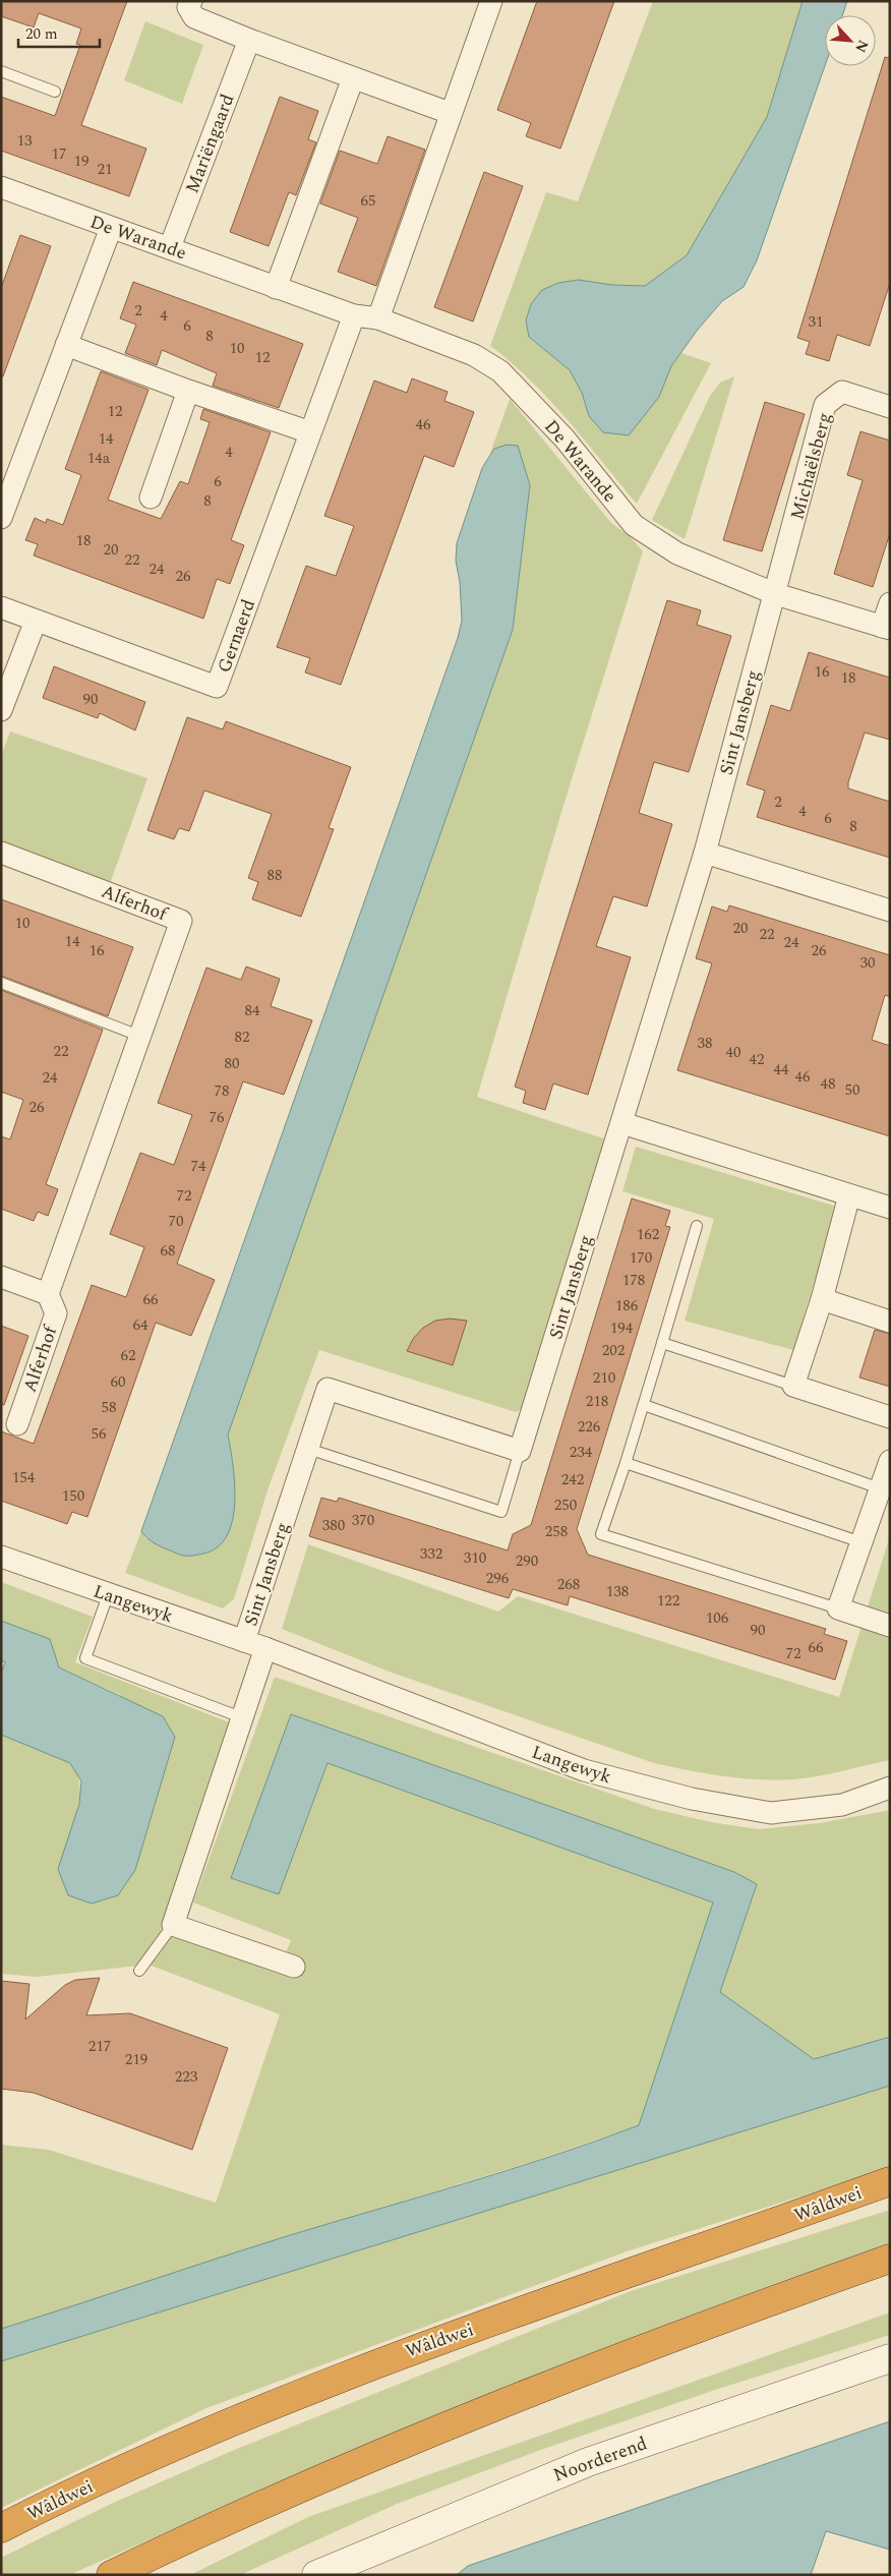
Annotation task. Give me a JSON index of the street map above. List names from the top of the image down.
{
  "streets": {
    "highway": ["Wâldwei"],
    "street": [
      "Mariëngaard",
      "De Warande",
      "Michaëlsberg",
      "Gernaerd",
      "Sint Jansberg",
      "Alferhof",
      "Langewyk",
      "Noorderend"
    ]
  },
  "crossings": [
    ["Mariëngaard", "De Warande"],
    ["De Warande", "Michaëlsberg"],
    ["De Warande", "Gernaerd"],
    ["De Warande", "Sint Jansberg"],
    ["Michaëlsberg", "Sint Jansberg"],
    ["Sint Jansberg", "Langewyk"]
  ],
  "house_numbers": [
    "13",
    "17",
    "19",
    "21",
    "65",
    "2",
    "4",
    "31",
    "6",
    "8",
    "10",
    "12",
    "12",
    "46",
    "14",
    "4",
    "14a",
    "6",
    "8",
    "18",
    "20",
    "22",
    "24",
    "26",
    "16",
    "18",
    "90",
    "2",
    "4",
    "6",
    "8",
    "88",
    "10",
    "20",
    "22",
    "14",
    "24",
    "16",
    "26",
    "30",
    "84",
    "82",
    "38",
    "22",
    "40",
    "42",
    "80",
    "44",
    "46",
    "24",
    "48",
    "50",
    "78",
    "26",
    "76",
    "74",
    "72",
    "70",
    "162",
    "68",
    "170",
    "178",
    "66",
    "186",
    "64",
    "194",
    "202",
    "62",
    "210",
    "60",
    "218",
    "58",
    "226",
    "56",
    "234",
    "154",
    "242",
    "150",
    "250",
    "370",
    "380",
    "258",
    "332",
    "310",
    "290",
    "296",
    "268",
    "138",
    "122",
    "106",
    "90",
    "66",
    "72",
    "217",
    "219",
    "223"
  ],
  "scale_bar": "20 m",
  "north": "bottom right"
}
